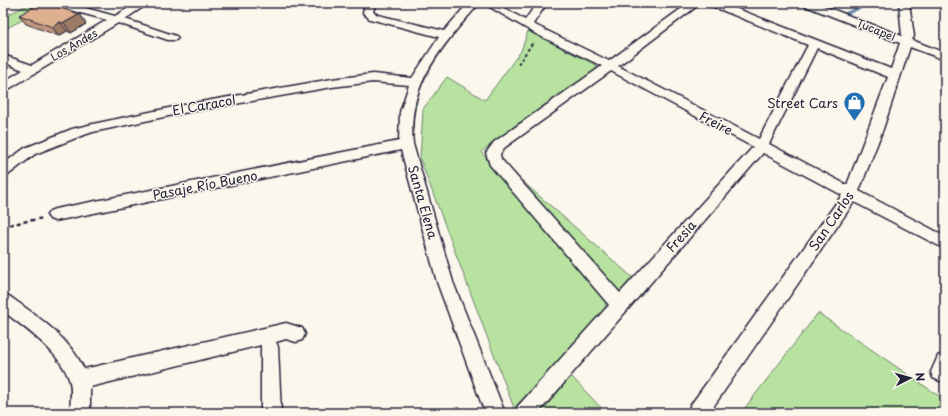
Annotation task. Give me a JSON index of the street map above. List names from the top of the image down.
{
  "streets": {
    "street": [
      "Tucapel",
      "Los Andes",
      "El Caracol",
      "Freire",
      "Pasaje Río Bueno",
      "Santa Elena",
      "San Carlos",
      "Fresia"
    ]
  },
  "crossings": [
    ["Tucapel", "San Carlos"],
    ["El Caracol", "Santa Elena"],
    ["Freire", "San Carlos"],
    ["Freire", "Fresia"],
    ["Pasaje Río Bueno", "Santa Elena"]
  ],
  "places": {
    "shop": ["Street Cars"]
  },
  "north": "right"
}
